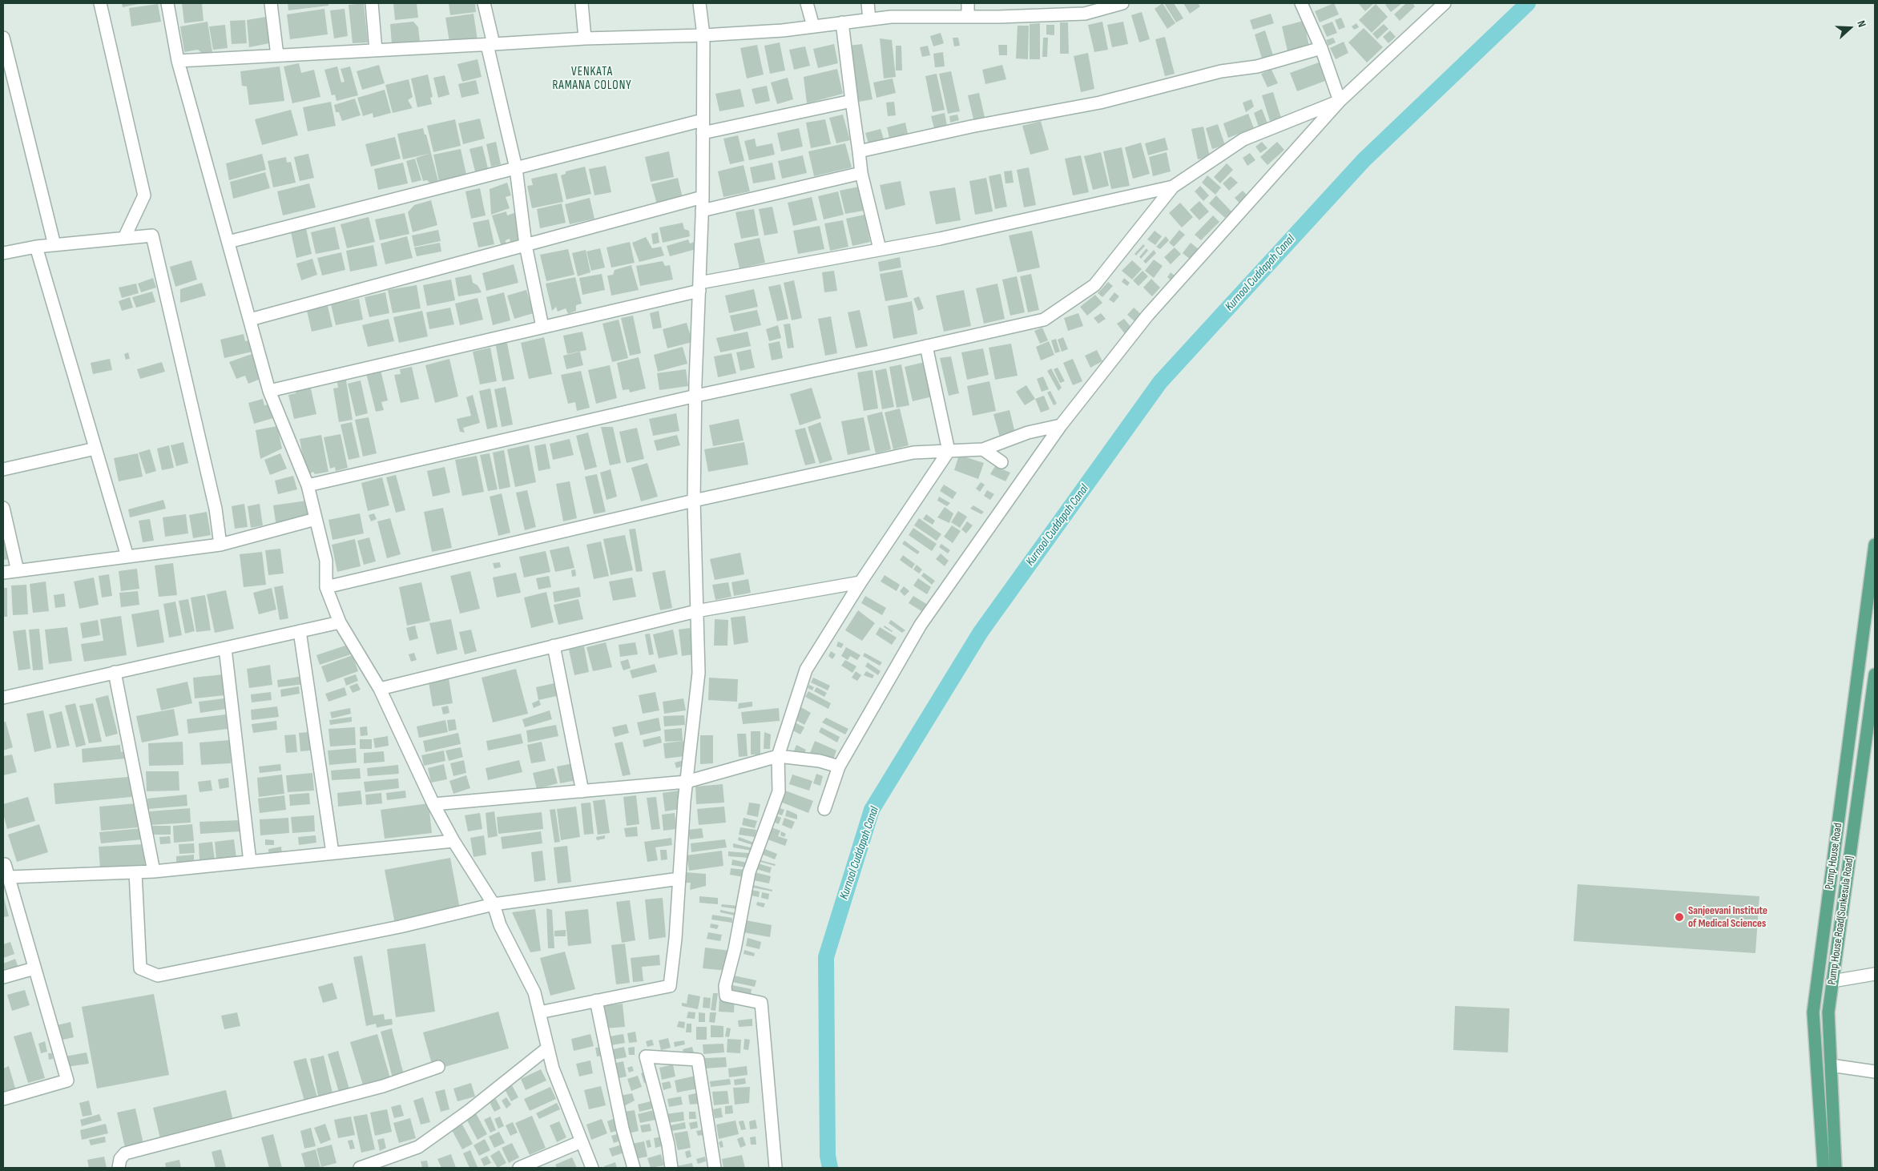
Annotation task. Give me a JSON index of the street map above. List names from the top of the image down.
{
  "streets": {
    "main road": ["Pump House Road", "Pump House Road(Sunkesula Road)"]
  },
  "districts": ["VENKATA RAMANA COLONY"],
  "water": ["Kurnool Cuddapah Canal"],
  "places": ["Sanjeevani Institute of Medical Sciences"],
  "north": "right"
}
